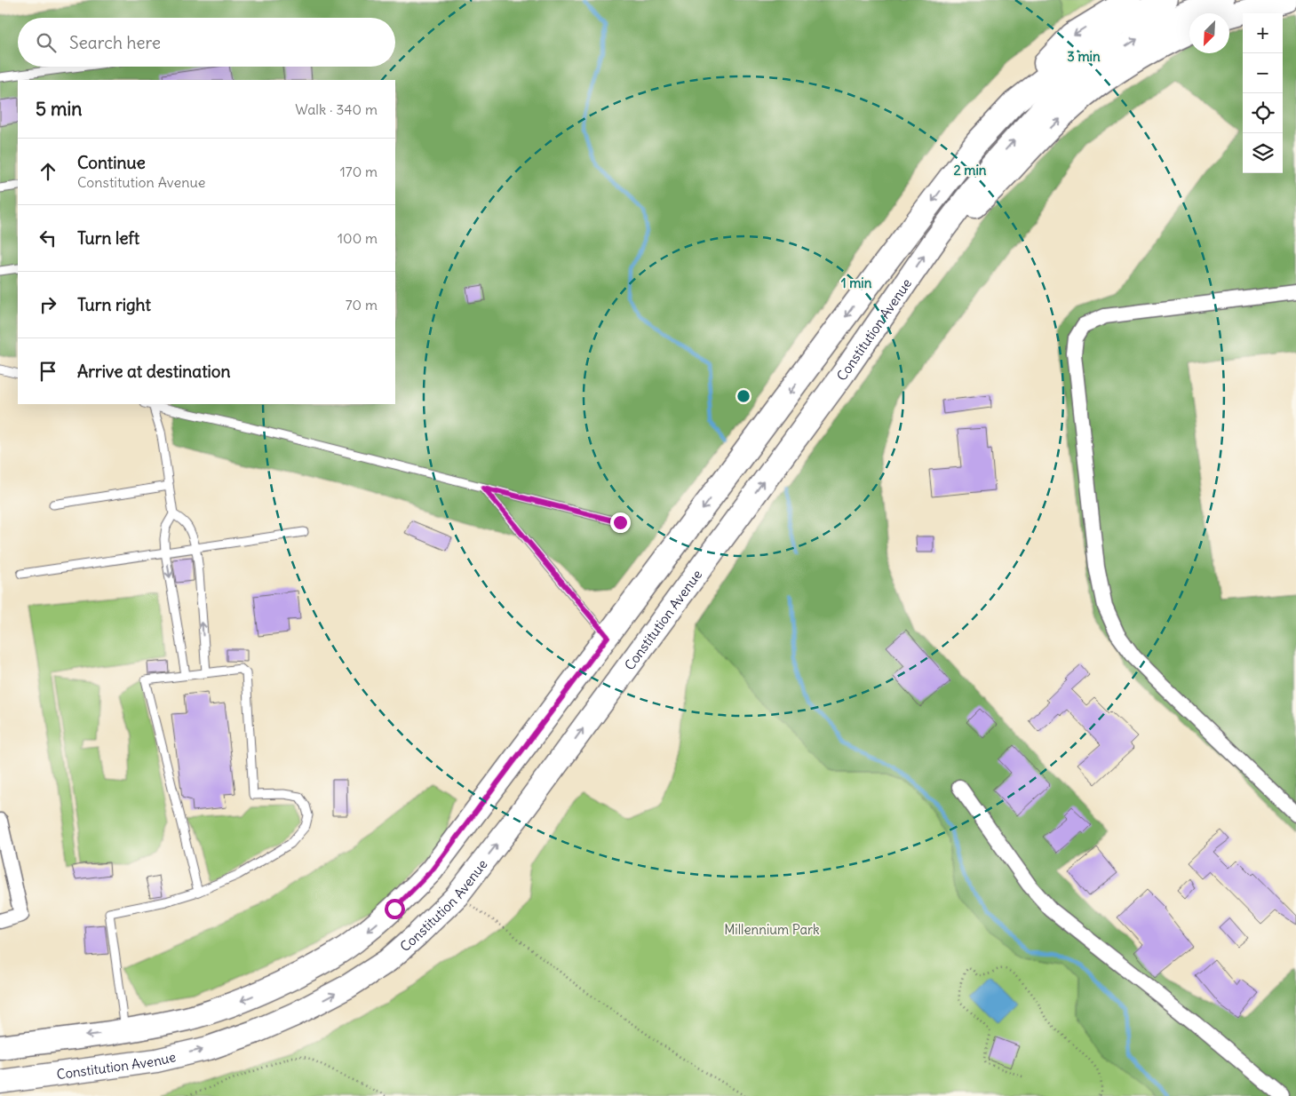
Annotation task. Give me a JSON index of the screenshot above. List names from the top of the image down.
{
  "streets": {
    "main road": ["Constitution Avenue"]
  },
  "parks": ["Millennium Park"],
  "north": "bottom left",
  "page": {
    "map_buttons": ["+", "−"],
    "search": "Search here",
    "heading": ["5 min", "Walk · 340 m"],
    "list": [
      ["Continue", "Constitution Avenue", "170 m"],
      ["Turn left", "100 m"],
      ["Turn right", "70 m"],
      "Arrive at destination"
    ]
  },
  "rings": ["3 min", "2 min", "1 min"]
}
